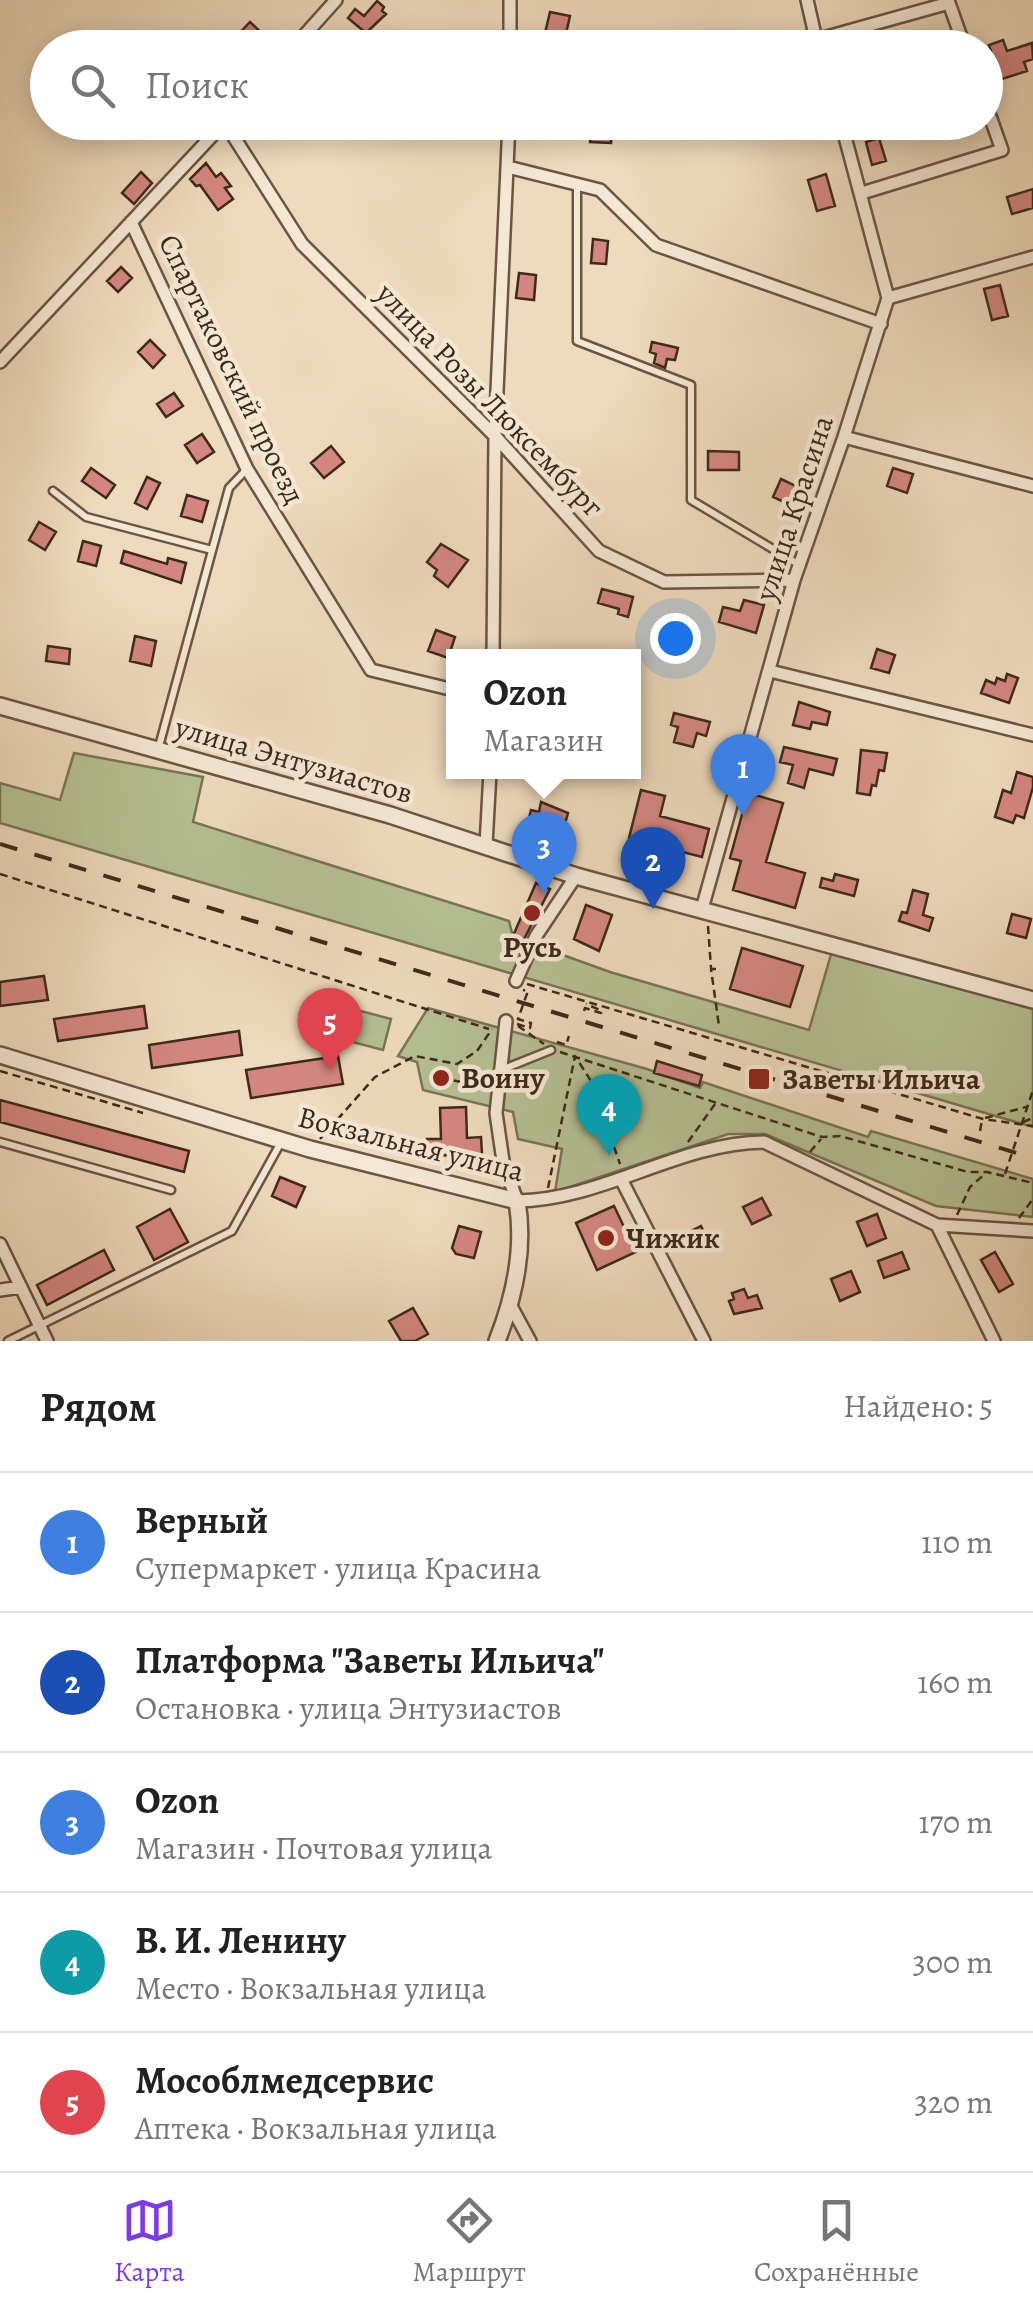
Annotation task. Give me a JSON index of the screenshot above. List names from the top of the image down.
{
  "streets": {
    "street": [
      "Спартаковский проезд",
      "улица Розы Люксембург",
      "улица Красина",
      "улица Энтузиастов",
      "Вокзальная улица"
    ]
  },
  "crossings": [
    ["улица Розы Люксембург", "улица Красина"],
    ["улица Красина", "улица Энтузиастов"]
  ],
  "places": {
    "other": ["Русь", "Воину", "Чижик"],
    "transit": ["Заветы Ильича"]
  },
  "page": {
    "search": "Поиск",
    "popup": ["Ozon", "Магазин"],
    "pins": [
      "1",
      "3",
      "2",
      "5",
      "4"
    ],
    "heading": ["Рядом", "Найдено: 5"],
    "list": [
      {
        "mark": "1",
        "name": "Верный",
        "note": "Супермаркет · улица Красина",
        "value": "110 m"
      },
      {
        "mark": "2",
        "name": "Платформа \"Заветы Ильича\"",
        "note": "Остановка · улица Энтузиастов",
        "value": "160 m"
      },
      {
        "mark": "3",
        "name": "Ozon",
        "note": "Магазин · Почтовая улица",
        "value": "170 m"
      },
      {
        "mark": "4",
        "name": "В. И. Ленину",
        "note": "Место · Вокзальная улица",
        "value": "300 m"
      },
      {
        "mark": "5",
        "name": "Мособлмедсервис",
        "note": "Аптека · Вокзальная улица",
        "value": "320 m"
      }
    ],
    "nav": ["Карта", "Маршрут", "Сохранённые"]
  }
}
